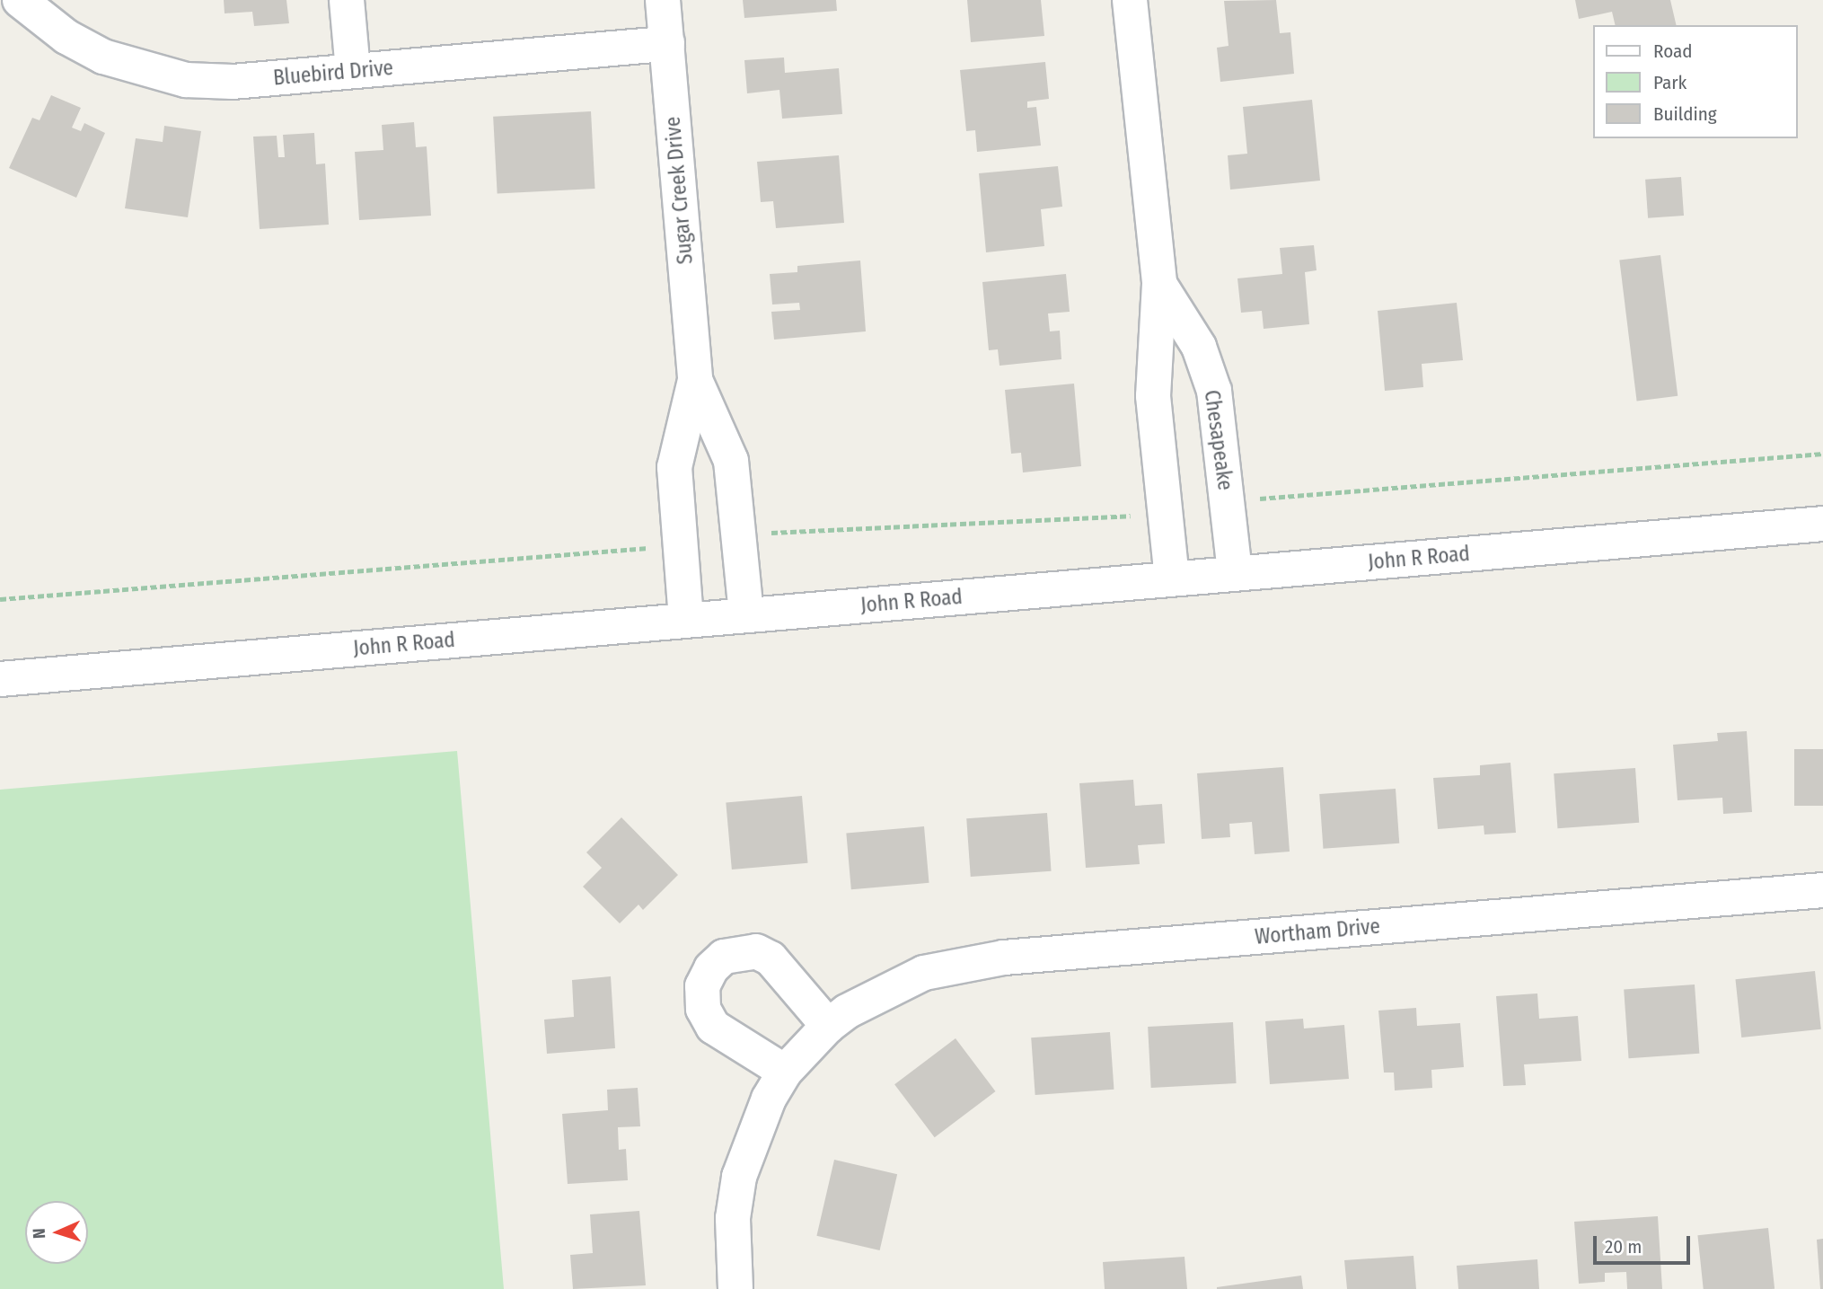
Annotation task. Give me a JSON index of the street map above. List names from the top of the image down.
{
  "streets": {
    "street": [
      "Bluebird Drive",
      "Sugar Creek Drive",
      "Chesapeake",
      "John R Road",
      "Wortham Drive"
    ]
  },
  "crossings": [
    ["Bluebird Drive", "Sugar Creek Drive"],
    ["Sugar Creek Drive", "John R Road"],
    ["Chesapeake", "John R Road"]
  ],
  "legend": ["Road", "Park", "Building"],
  "scale_bar": "20 m",
  "north": "left"
}
